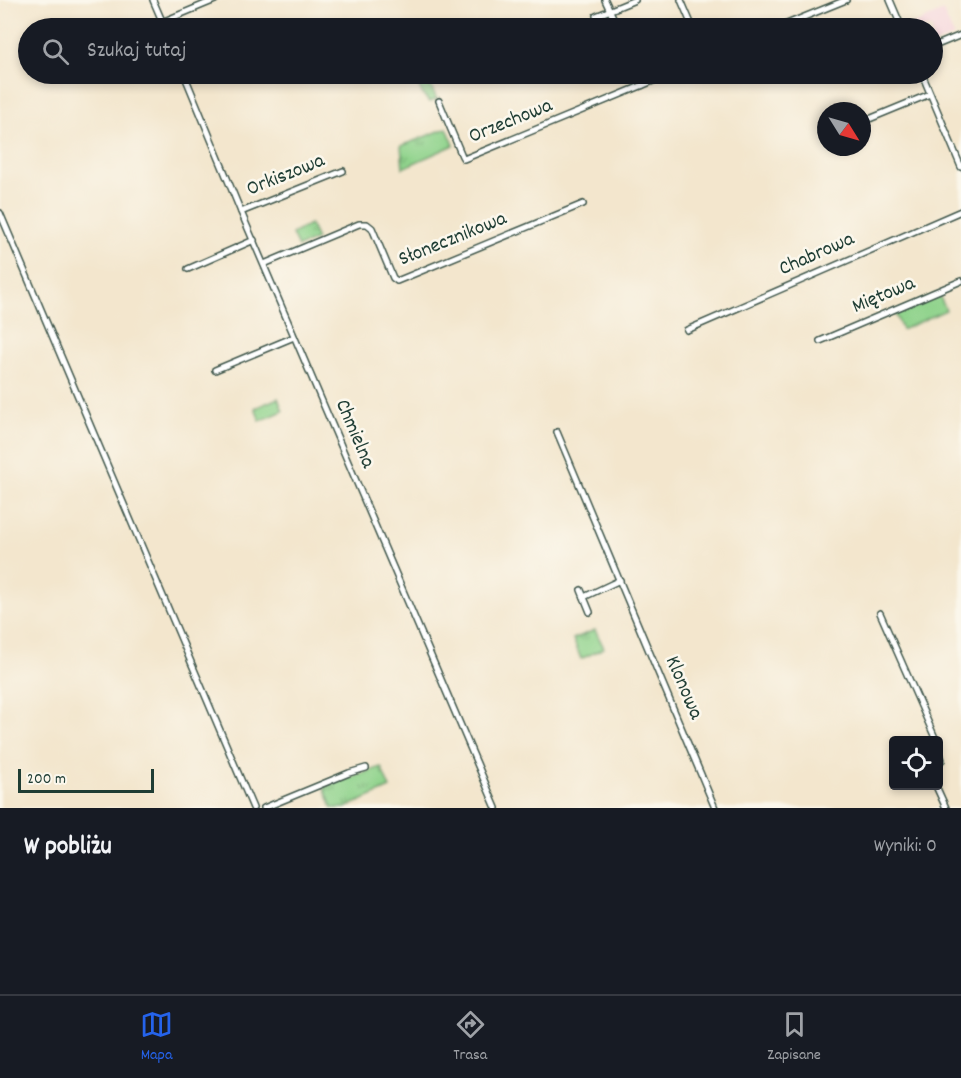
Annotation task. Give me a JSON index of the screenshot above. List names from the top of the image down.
{
  "streets": {
    "street": [
      "Orzechowa",
      "Orkiszowa",
      "Słonecznikowa",
      "Chabrowa",
      "Miętowa",
      "Chmielna",
      "Klonowa"
    ]
  },
  "crossings": [
    ["Orkiszowa", "Chmielna"],
    ["Słonecznikowa", "Chmielna"]
  ],
  "scale_bar": "200 m",
  "north": "bottom right",
  "page": {
    "search": "Szukaj tutaj",
    "scale": "200 m",
    "heading": ["W pobliżu", "Wyniki: 0"],
    "nav": ["Mapa", "Trasa", "Zapisane"]
  }
}
